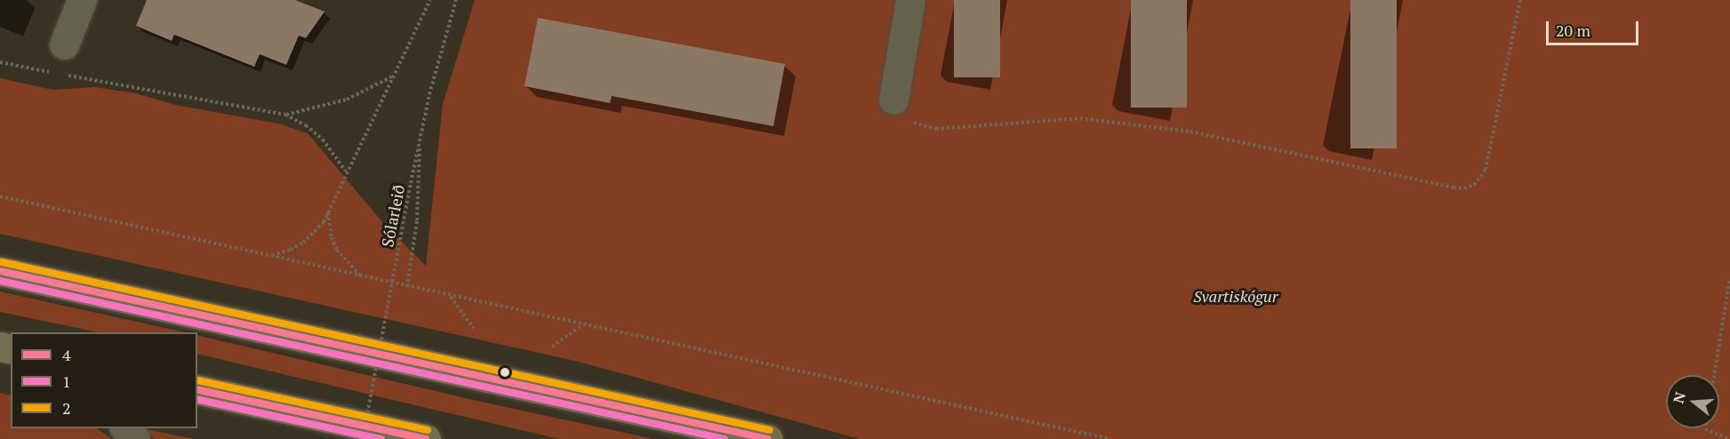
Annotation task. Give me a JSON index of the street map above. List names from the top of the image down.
{
  "streets": {
    "path": ["Sólarleið"]
  },
  "parks": ["Svartiskógur"],
  "lines": ["transit line 2", "transit line 4", "transit line 1"],
  "legend": ["4", "1", "2"],
  "scale_bar": "20 m",
  "north": "left"
}
